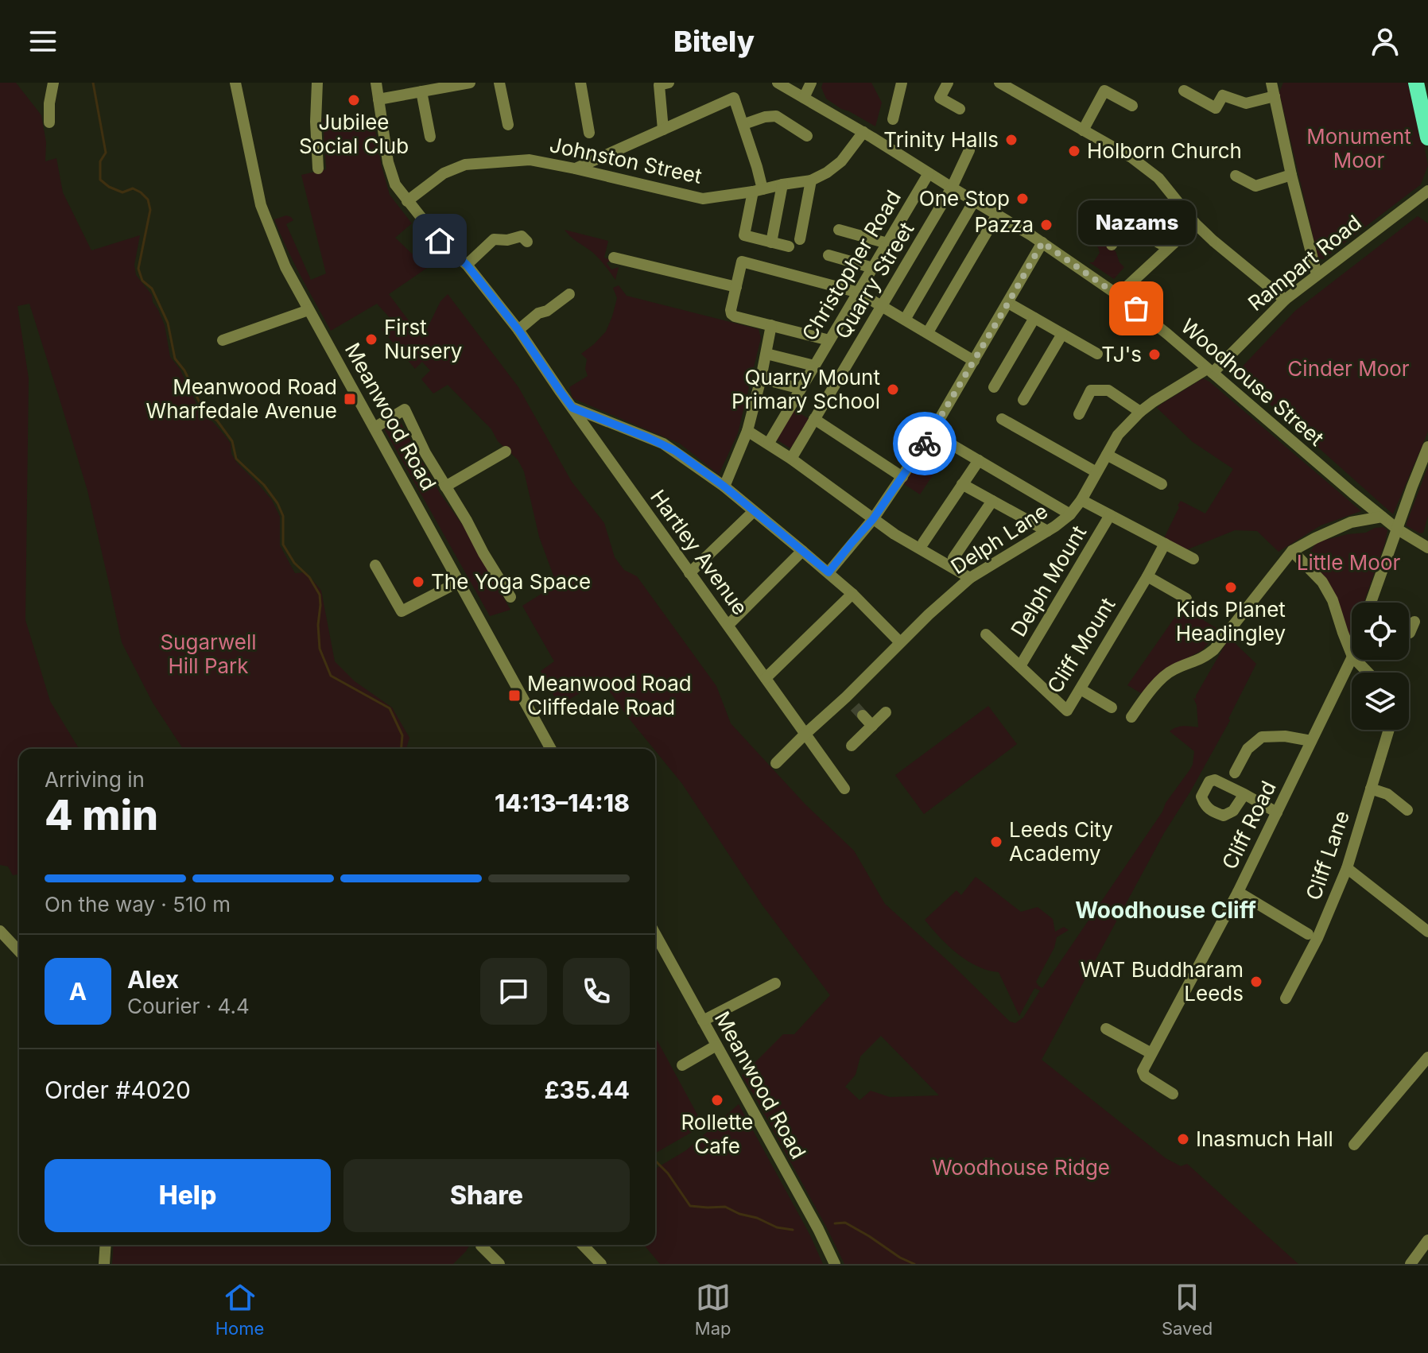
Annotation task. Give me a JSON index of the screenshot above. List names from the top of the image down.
{
  "streets": {
    "street": [
      "Johnston Street",
      "Rampart Road",
      "Christopher Road",
      "Quarry Street",
      "Woodhouse Street",
      "Meanwood Road",
      "Delph Lane",
      "Hartley Avenue",
      "Delph Mount",
      "Cliff Mount",
      "Cliff Road",
      "Cliff Lane"
    ]
  },
  "crossings": [
    ["Johnston Street", "Woodhouse Street"],
    ["Johnston Street", "Hartley Avenue"],
    ["Rampart Road", "Woodhouse Street"],
    ["Rampart Road", "Delph Lane"],
    ["Christopher Road", "Woodhouse Street"],
    ["Quarry Street", "Woodhouse Street"],
    ["Woodhouse Street", "Delph Lane"],
    ["Delph Lane", "Hartley Avenue"],
    ["Delph Mount", "Cliff Mount"]
  ],
  "districts": ["Woodhouse Cliff"],
  "parks": [
    "Monument Moor",
    "Cinder Moor",
    "Little Moor",
    "Sugarwell Hill Park",
    "Woodhouse Ridge"
  ],
  "places": {
    "other": [
      "Jubilee Social Club",
      "Trinity Halls",
      "Holborn Church",
      "One Stop",
      "Pazza",
      "Nazams",
      "First Nursery",
      "TJ's",
      "Quarry Mount Primary School",
      "The Yoga Space",
      "Kids Planet Headingley",
      "Leeds City Academy",
      "WAT Buddharam Leeds",
      "Rollette Cafe",
      "Inasmuch Hall"
    ],
    "transit": ["Meanwood Road Wharfedale Avenue", "Meanwood Road Cliffedale Road"]
  },
  "page": {
    "header": "Bitely",
    "bubble": "Nazams",
    "heading": ["4 min", "Arriving in", "14:13–14:18"],
    "panel": [
      "Alex",
      "Courier · 4.4",
      "Order #4020",
      "£35.44"
    ],
    "bar": "On the way · 510 m",
    "round": "A",
    "buttons": ["Help", "Share"],
    "tabs": ["Home", "Map", "Saved"]
  }
}
